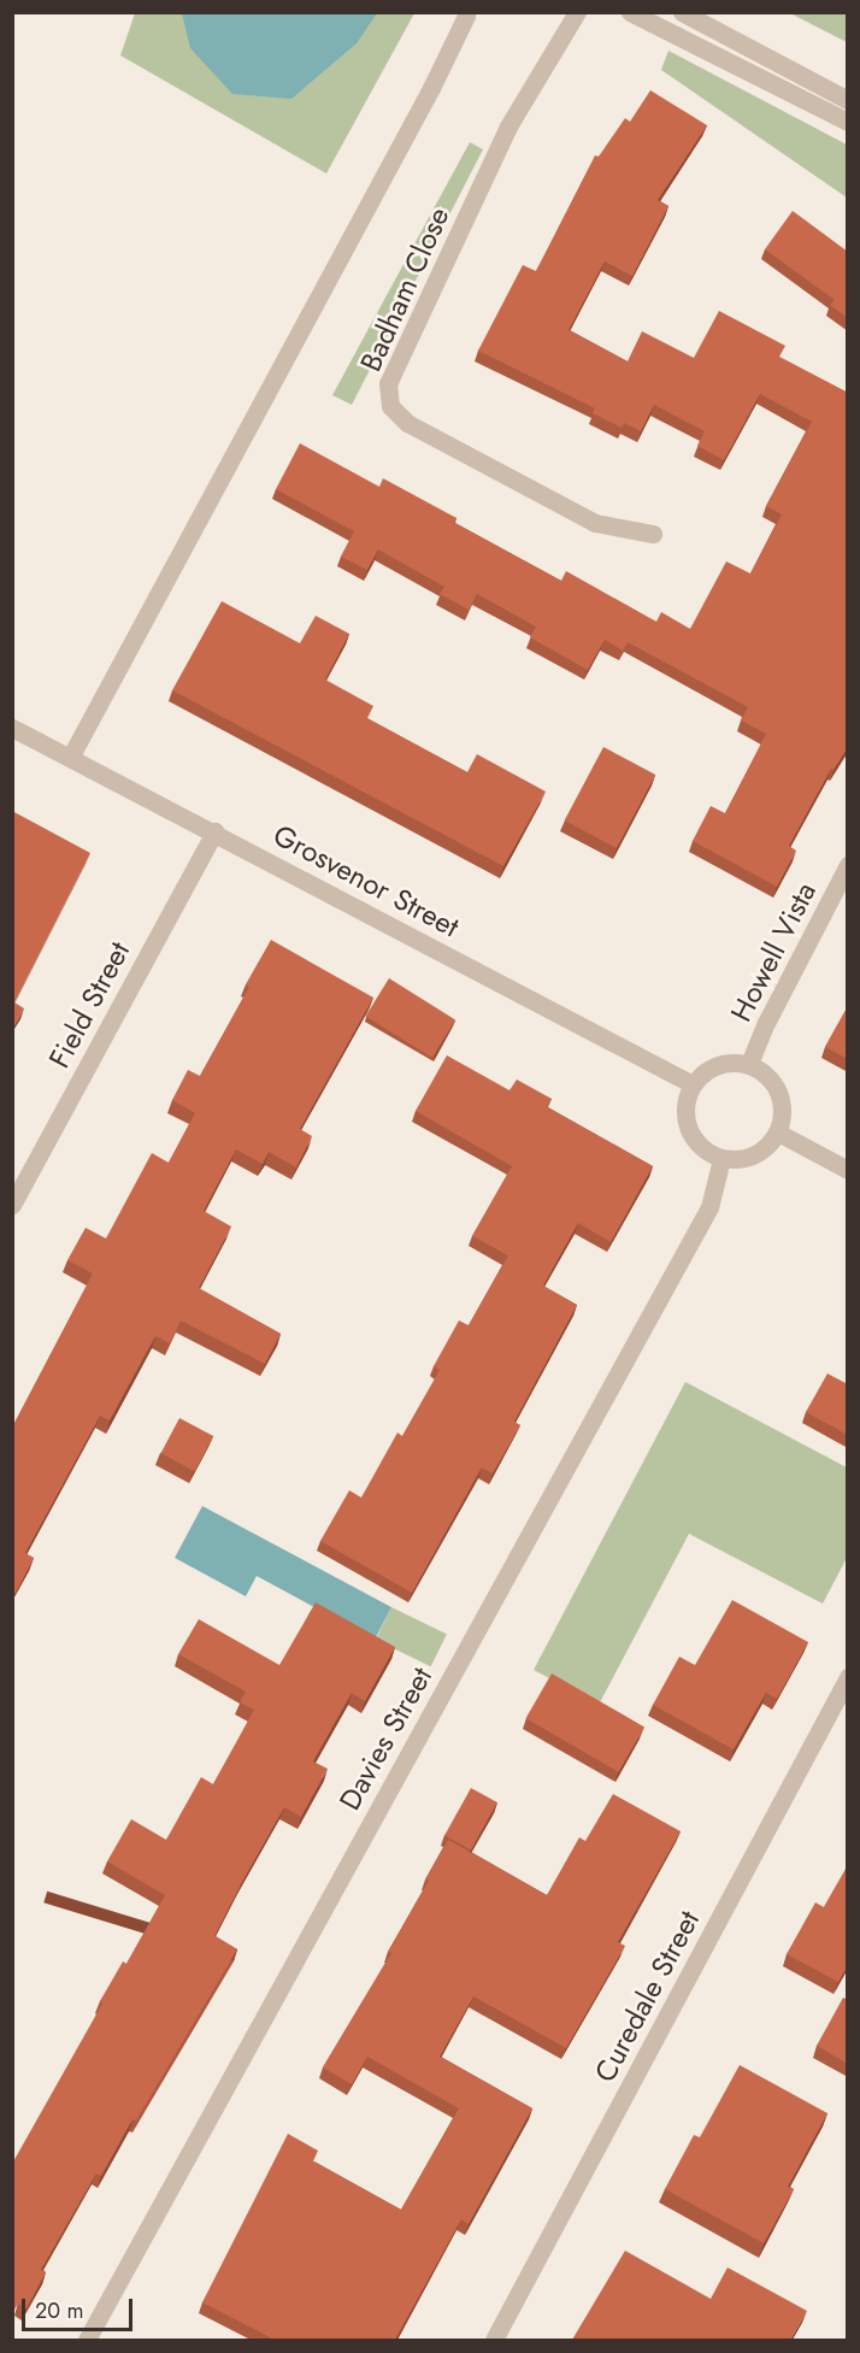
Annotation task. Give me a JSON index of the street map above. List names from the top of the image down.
{
  "streets": {
    "street": [
      "Badham Close",
      "Grosvenor Street",
      "Howell Vista",
      "Field Street",
      "Davies Street",
      "Curedale Street"
    ]
  },
  "crossings": [
    ["Grosvenor Street", "Howell Vista"],
    ["Grosvenor Street", "Field Street"],
    ["Grosvenor Street", "Davies Street"],
    ["Howell Vista", "Davies Street"]
  ],
  "scale_bar": "20 m"
}
